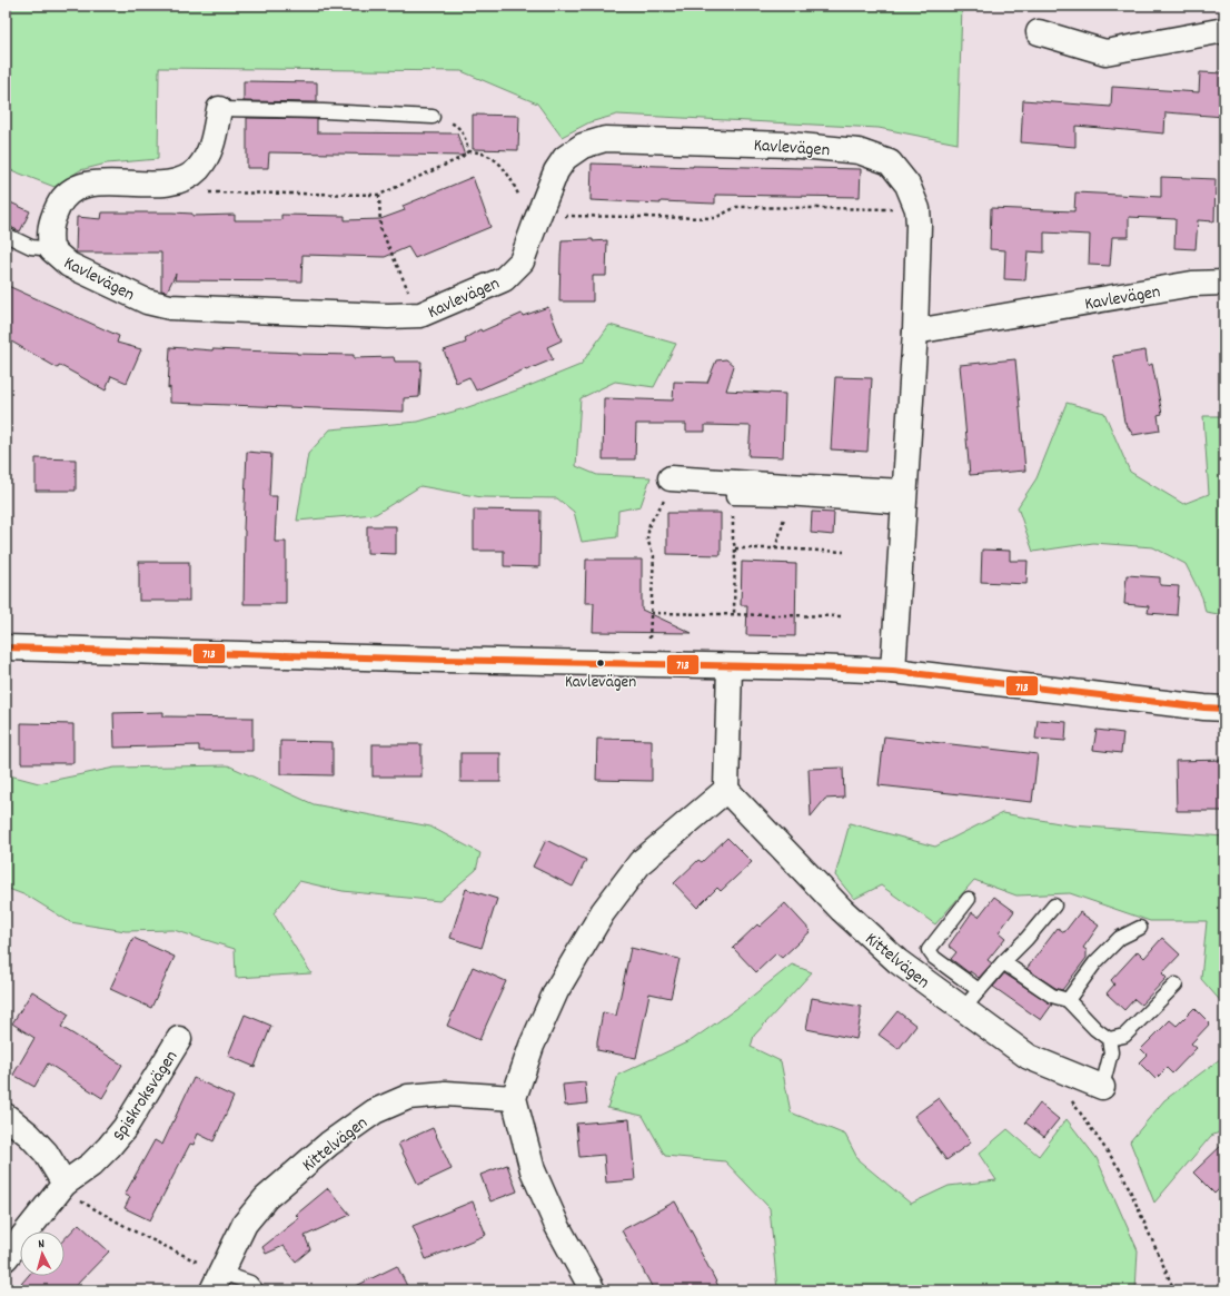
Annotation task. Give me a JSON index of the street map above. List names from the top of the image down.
{
  "streets": {
    "street": ["Kavlevägen", "Kittelvägen", "Spiskroksvägen"]
  },
  "places": ["Kavlevägen"],
  "lines": ["transit line 713"],
  "north": "top"
}
